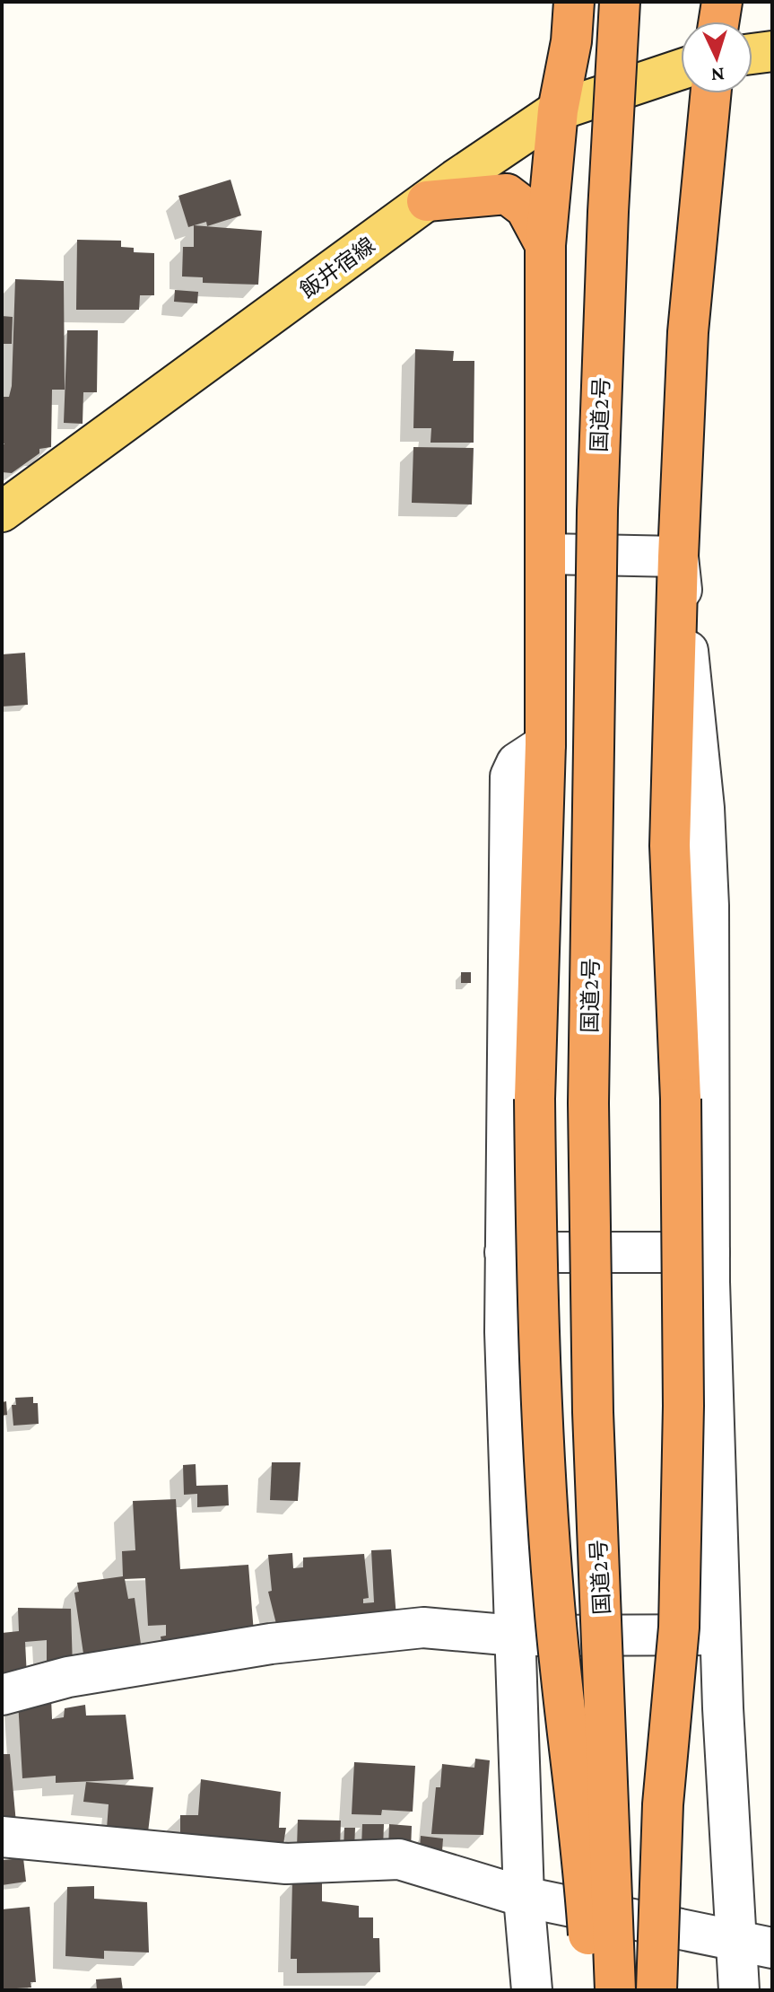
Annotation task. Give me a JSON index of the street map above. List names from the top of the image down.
{
  "streets": {
    "highway": ["国道2号"],
    "main road": ["飯井宿線"]
  },
  "north": "bottom"
}
